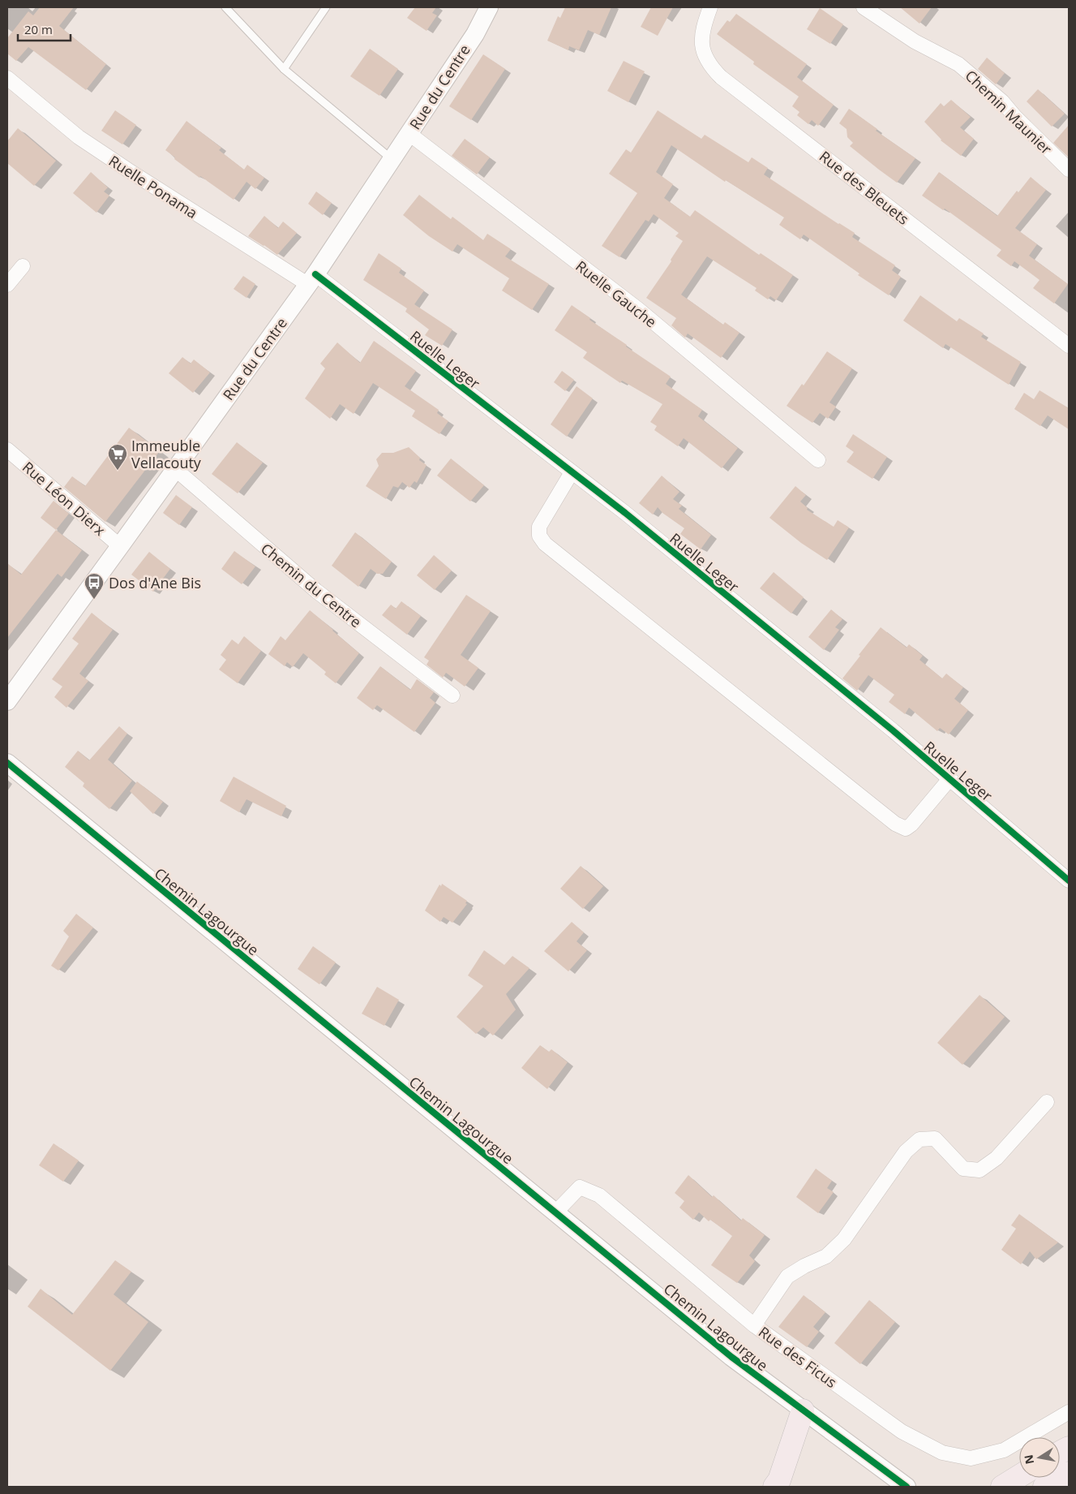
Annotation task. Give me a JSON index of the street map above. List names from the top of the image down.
{
  "streets": {
    "street": [
      "Rue du Centre",
      "Chemin Maunier",
      "Ruelle Ponama",
      "Rue des Bleuets",
      "Ruelle Gauche",
      "Ruelle Leger",
      "Rue Léon Dierx",
      "Chemin du Centre",
      "Chemin Lagourgue",
      "Rue des Ficus"
    ]
  },
  "crossings": [
    ["Rue du Centre", "Ruelle Ponama"],
    ["Rue du Centre", "Ruelle Gauche"],
    ["Rue du Centre", "Ruelle Leger"],
    ["Rue du Centre", "Rue Léon Dierx"],
    ["Rue du Centre", "Chemin du Centre"],
    ["Ruelle Ponama", "Ruelle Leger"],
    ["Chemin Lagourgue", "Rue des Ficus"]
  ],
  "places": {
    "supermarket": ["Immeuble Vellacouty"],
    "bus stop": ["Dos d'Ane Bis"]
  },
  "scale_bar": "20 m",
  "north": "left"
}
